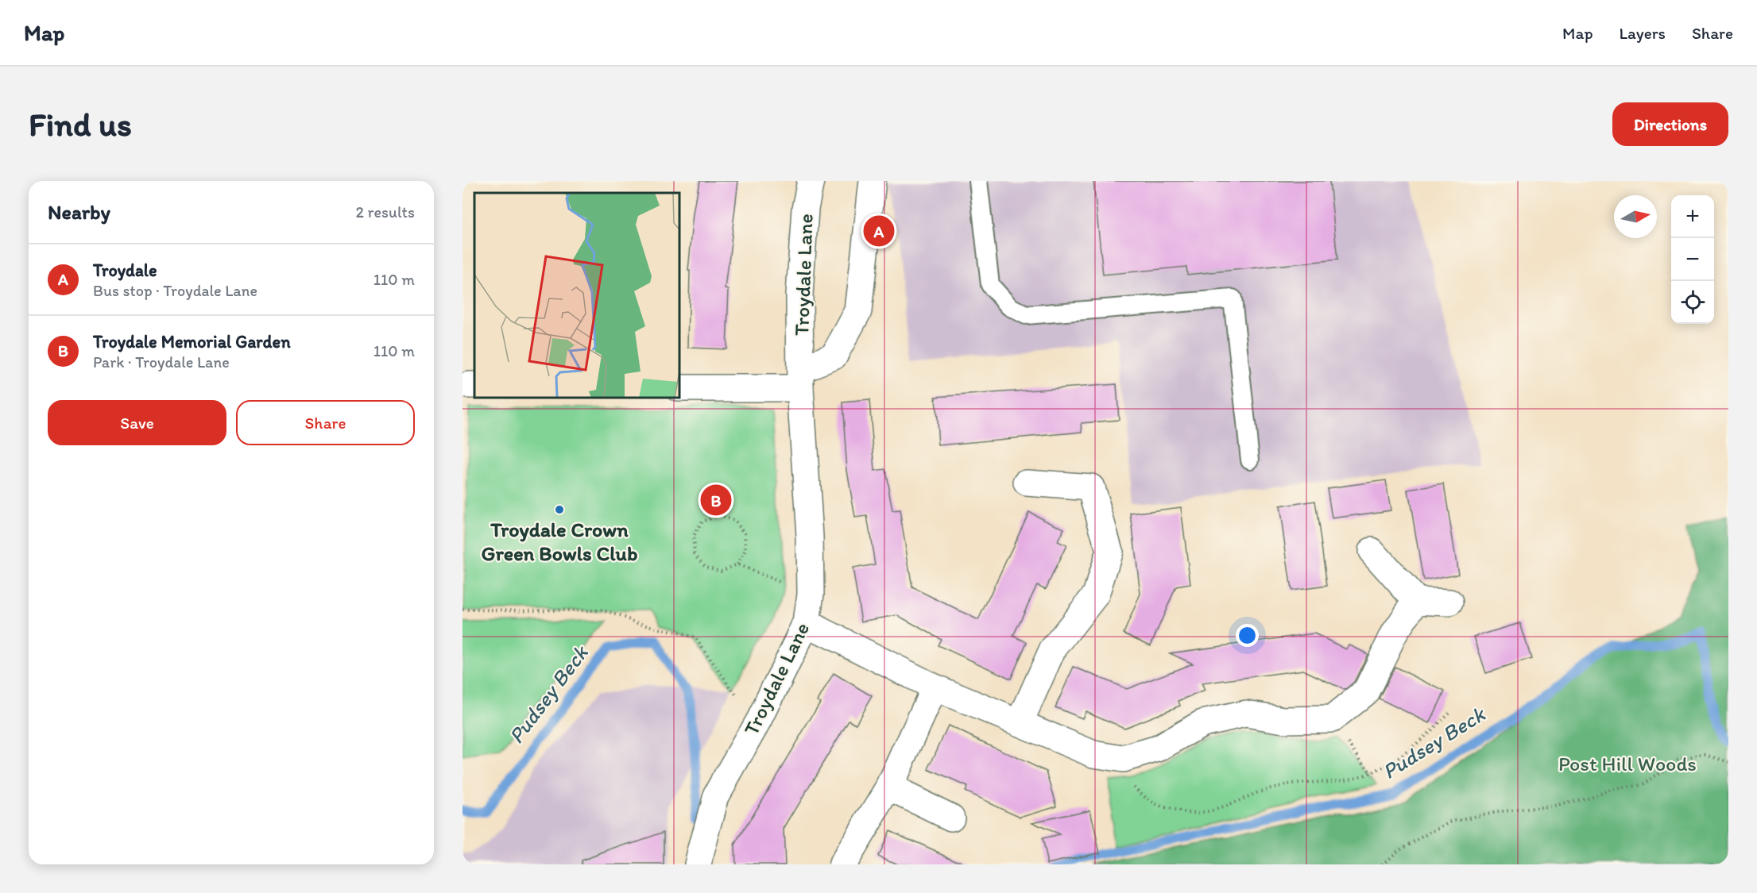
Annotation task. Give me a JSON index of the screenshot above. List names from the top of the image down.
{
  "streets": {
    "street": ["Troydale Lane"]
  },
  "water": ["Pudsey Beck"],
  "parks": ["Post Hill Woods"],
  "places": ["Troydale Crown Green Bowls Club"],
  "north": "right",
  "page": {
    "header": "Map",
    "nav": ["Map", "Layers", "Share"],
    "buttons": [
      "Directions",
      ["Save", "Share"]
    ],
    "title": "Find us",
    "heading": ["Nearby", "2 results"],
    "map_buttons": ["+", "−"],
    "pins": ["A", "B"],
    "list": [
      {
        "mark": "A",
        "name": "Troydale",
        "note": "Bus stop · Troydale Lane",
        "value": "110 m"
      },
      {
        "mark": "B",
        "name": "Troydale Memorial Garden",
        "note": "Park · Troydale Lane",
        "value": "110 m"
      }
    ]
  }
}
